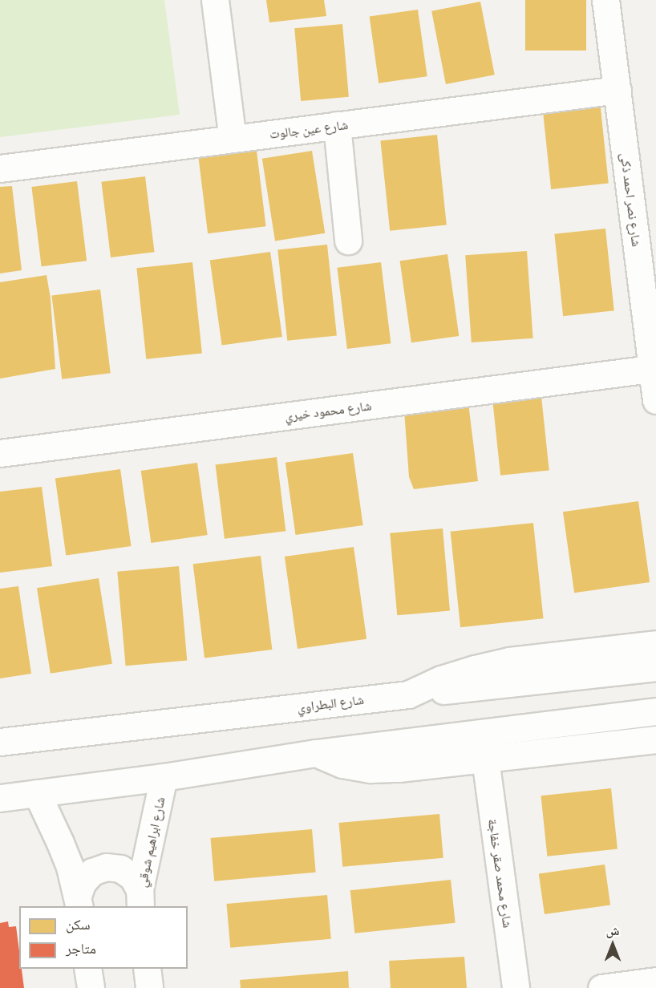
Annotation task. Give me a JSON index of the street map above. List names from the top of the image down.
{
  "streets": {
    "street": [
      "شارع عين جالوت",
      "شارع نصر احمد ذكى",
      "شارع محمود خيري",
      "شارع البطراوي",
      "شارع ابراهيم شوقي",
      "شارع محمد صقر خفاجة"
    ]
  },
  "crossings": [
    ["شارع عين جالوت", "شارع نصر احمد ذكى"],
    ["شارع نصر احمد ذكى", "شارع محمود خيري"]
  ],
  "legend": ["سكن", "متاجر"],
  "north": "top"
}
